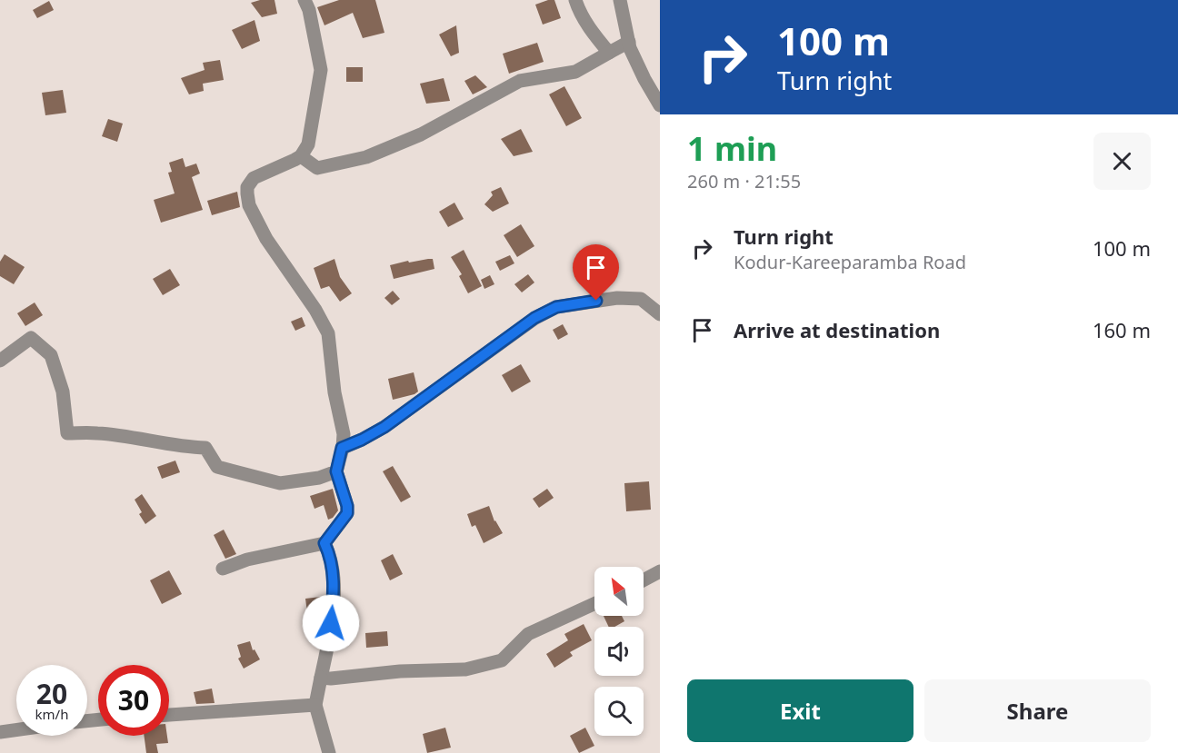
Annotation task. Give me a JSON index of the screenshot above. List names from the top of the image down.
{
  "north": "top left",
  "page": {
    "turn": ["100 m", "Turn right"],
    "heading": ["1 min", "260 m · 21:55"],
    "list": [
      {
        "name": "Turn right",
        "note": "Kodur-Kareeparamba Road",
        "value": "100 m"
      },
      {
        "name": "Arrive at destination",
        "value": "160 m"
      }
    ],
    "speed": "20 km/h",
    "limit": "30",
    "buttons": ["Exit", "Share"]
  }
}
